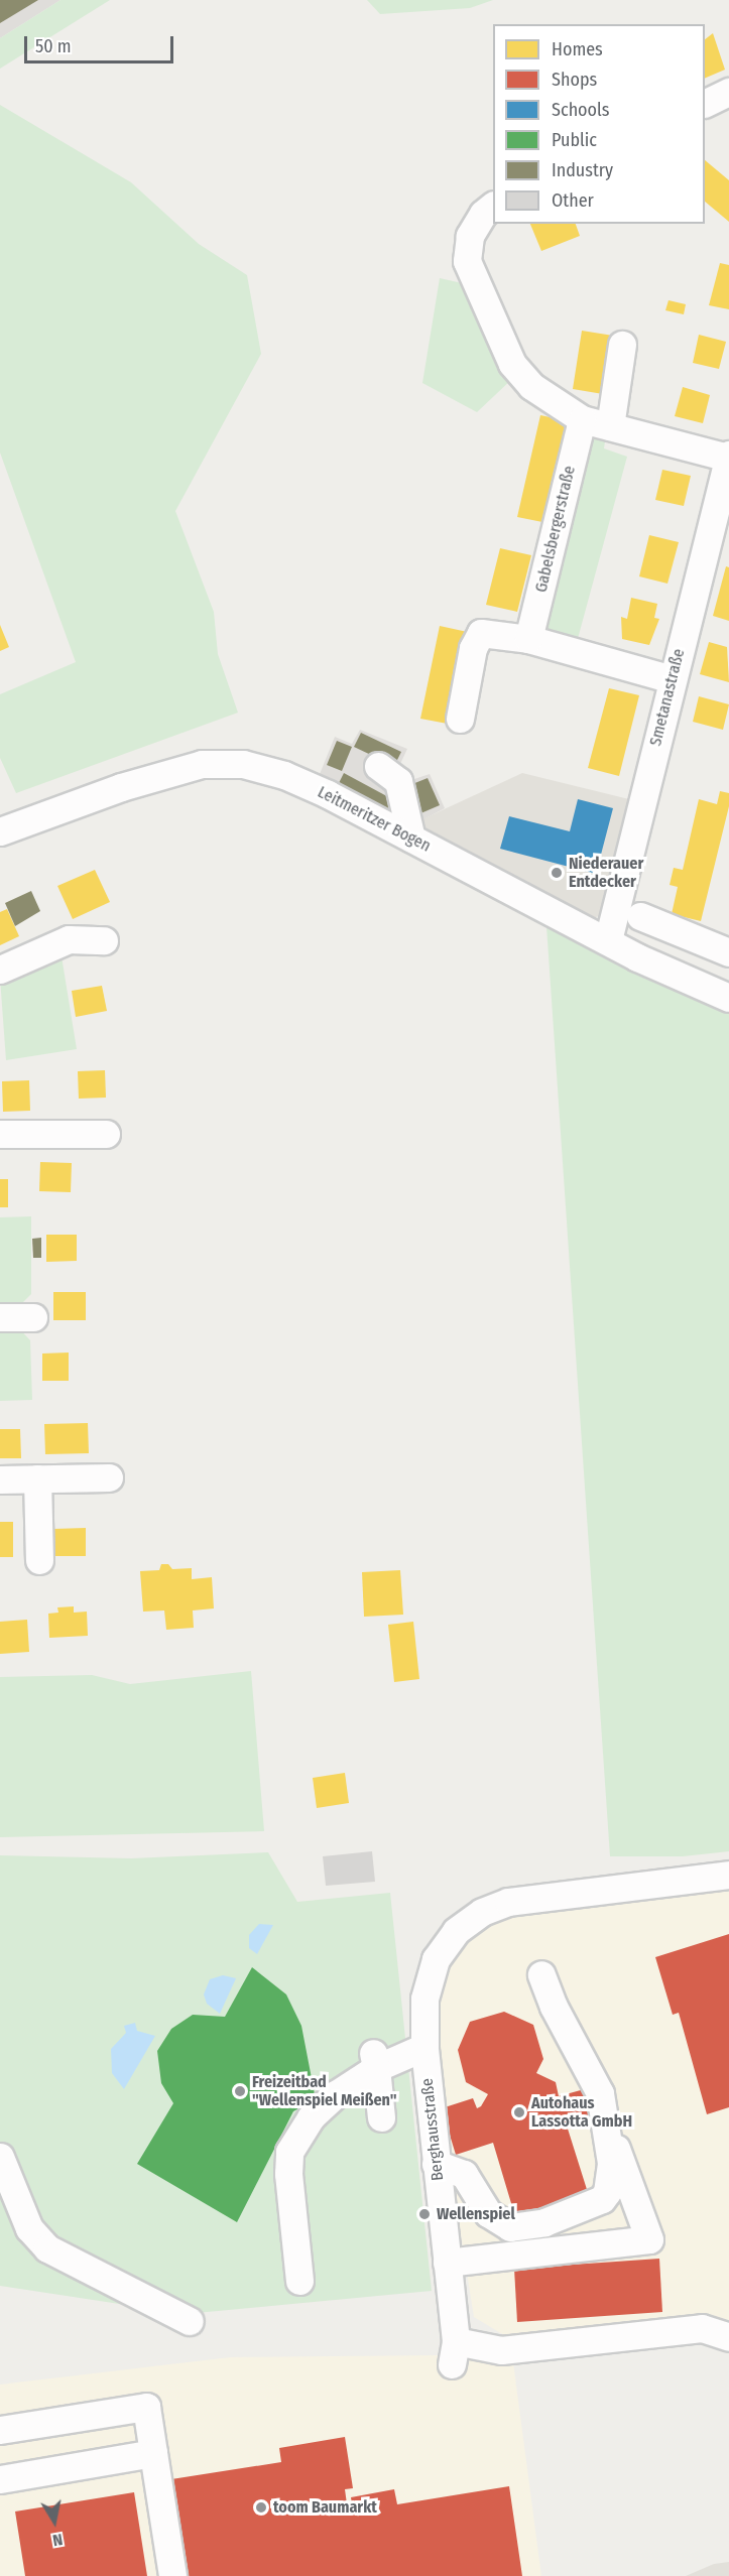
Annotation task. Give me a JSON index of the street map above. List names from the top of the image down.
{
  "streets": {
    "street": [
      "Gabelsbergerstraße",
      "Smetanastraße",
      "Leitmeritzer Bogen",
      "Berghausstraße"
    ]
  },
  "crossings": [
    ["Smetanastraße", "Leitmeritzer Bogen"]
  ],
  "places": [
    "Niederauer Entdecker",
    "Freizeitbad \"Wellenspiel Meißen\"",
    "Autohaus Lassotta GmbH",
    "Wellenspiel",
    "toom Baumarkt"
  ],
  "legend": [
    "Homes",
    "Shops",
    "Schools",
    "Public",
    "Industry",
    "Other"
  ],
  "scale_bar": "50 m",
  "north": "bottom"
}
